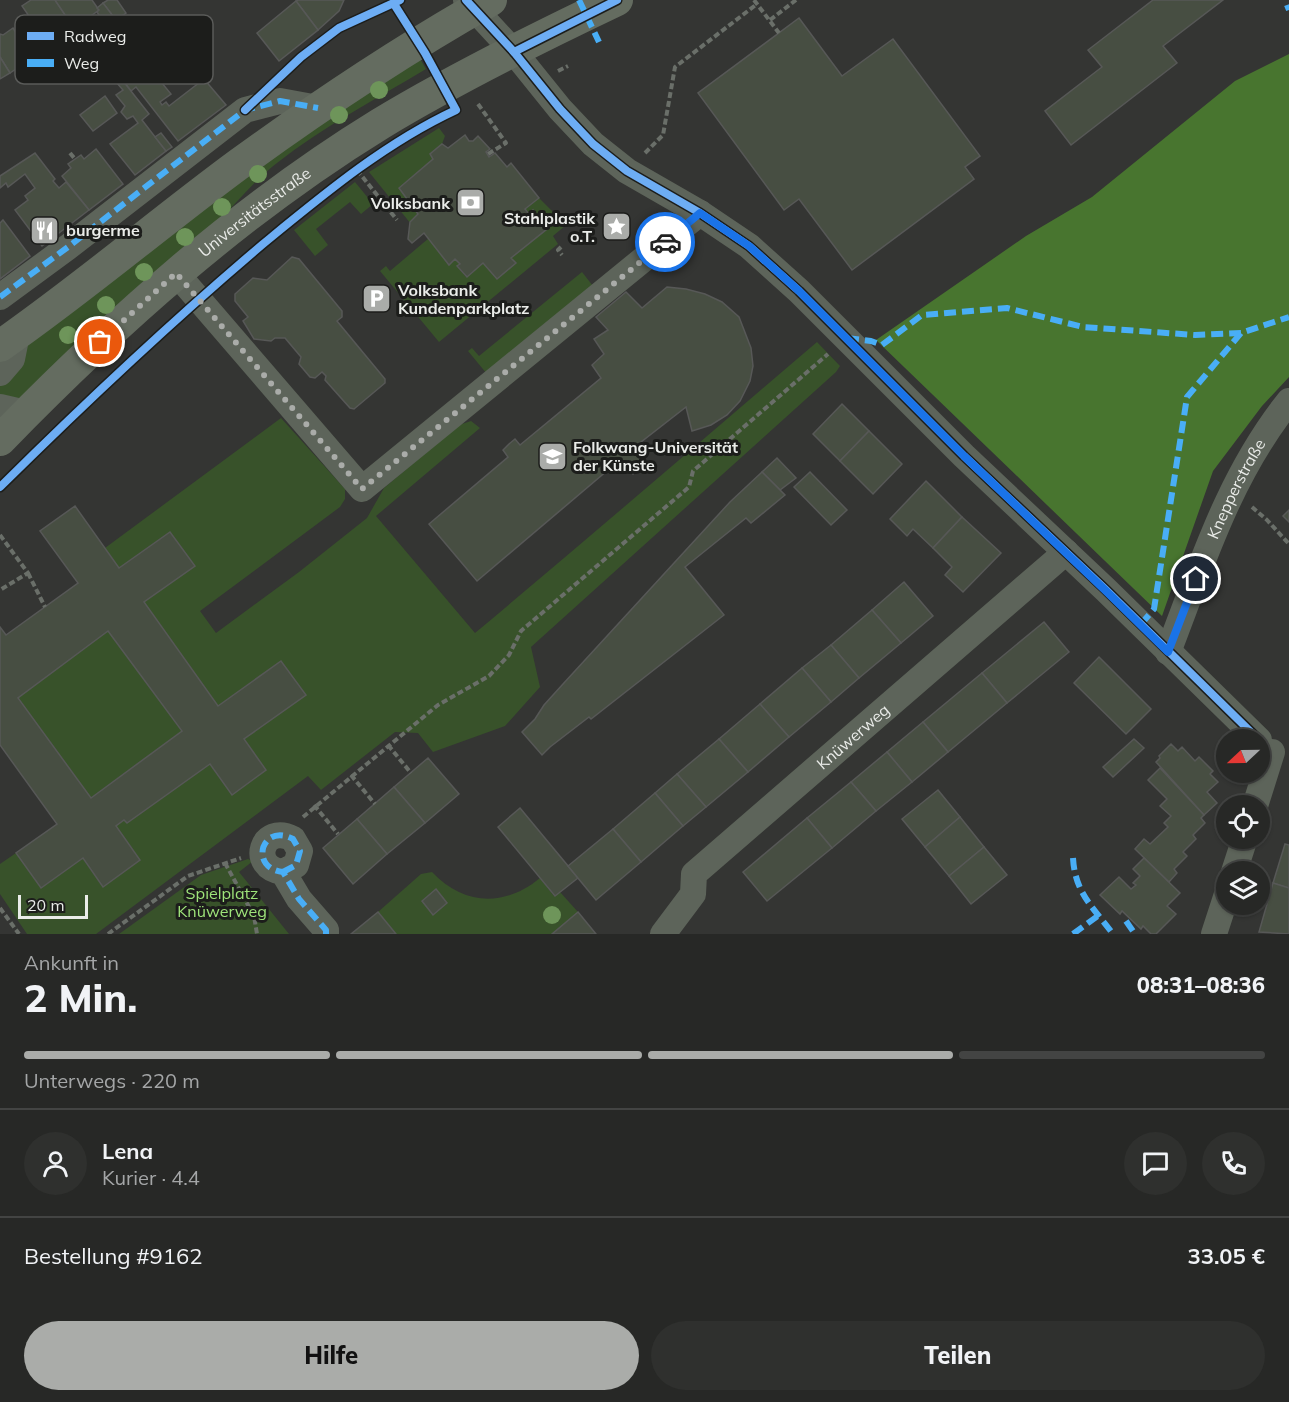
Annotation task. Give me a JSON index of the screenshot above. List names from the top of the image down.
{
  "streets": {
    "main road": ["Universitätsstraße"],
    "street": ["Knepperstraße", "Knüwerweg"]
  },
  "parks": ["Spielplatz Knüwerweg"],
  "places": {
    "bank": ["Volksbank"],
    "place": ["Stahlplastik o.T."],
    "restaurant": ["burgerme"],
    "parking": ["Volksbank Kundenparkplatz"],
    "school or university": ["Folkwang-Universität der Künste"]
  },
  "legend": ["Radweg", "Weg"],
  "scale_bar": "20 m",
  "north": "left",
  "page": {
    "scale": "20 m",
    "heading": ["2 Min.", "Ankunft in", "08:31–08:36"],
    "panel": [
      "Lena",
      "Kurier · 4.4",
      "Bestellung #9162",
      "33.05 €"
    ],
    "bar": "Unterwegs · 220 m",
    "buttons": ["Hilfe", "Teilen"]
  }
}
